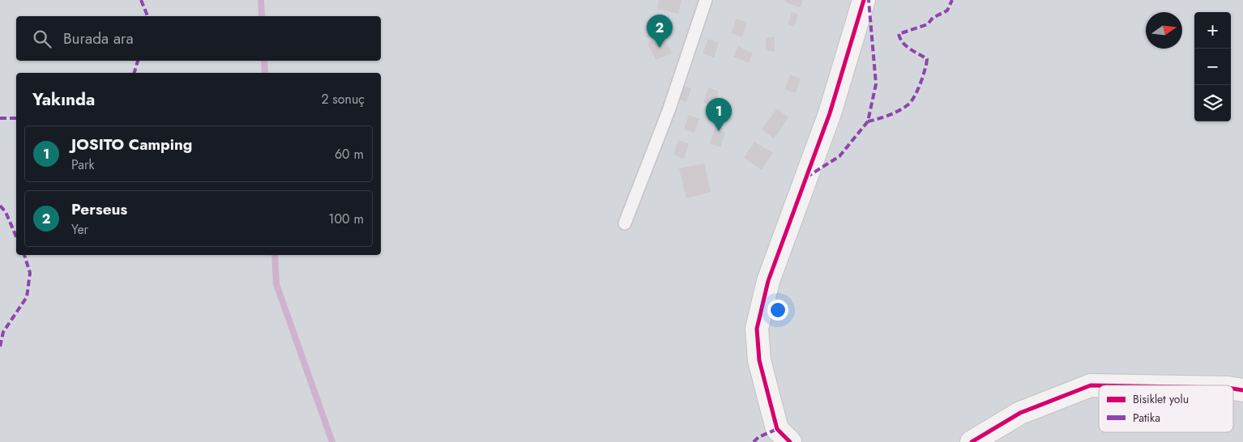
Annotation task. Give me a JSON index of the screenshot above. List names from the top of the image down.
{
  "legend": ["Bisiklet yolu", "Patika"],
  "north": "right",
  "page": {
    "map_buttons": ["+", "−"],
    "pins": ["2", "1"],
    "search": "Burada ara",
    "heading": ["Yakında", "2 sonuç"],
    "list": [
      {
        "mark": "1",
        "name": "JOSITO Camping",
        "note": "Park",
        "value": "60 m"
      },
      {
        "mark": "2",
        "name": "Perseus",
        "note": "Yer",
        "value": "100 m"
      }
    ]
  }
}
